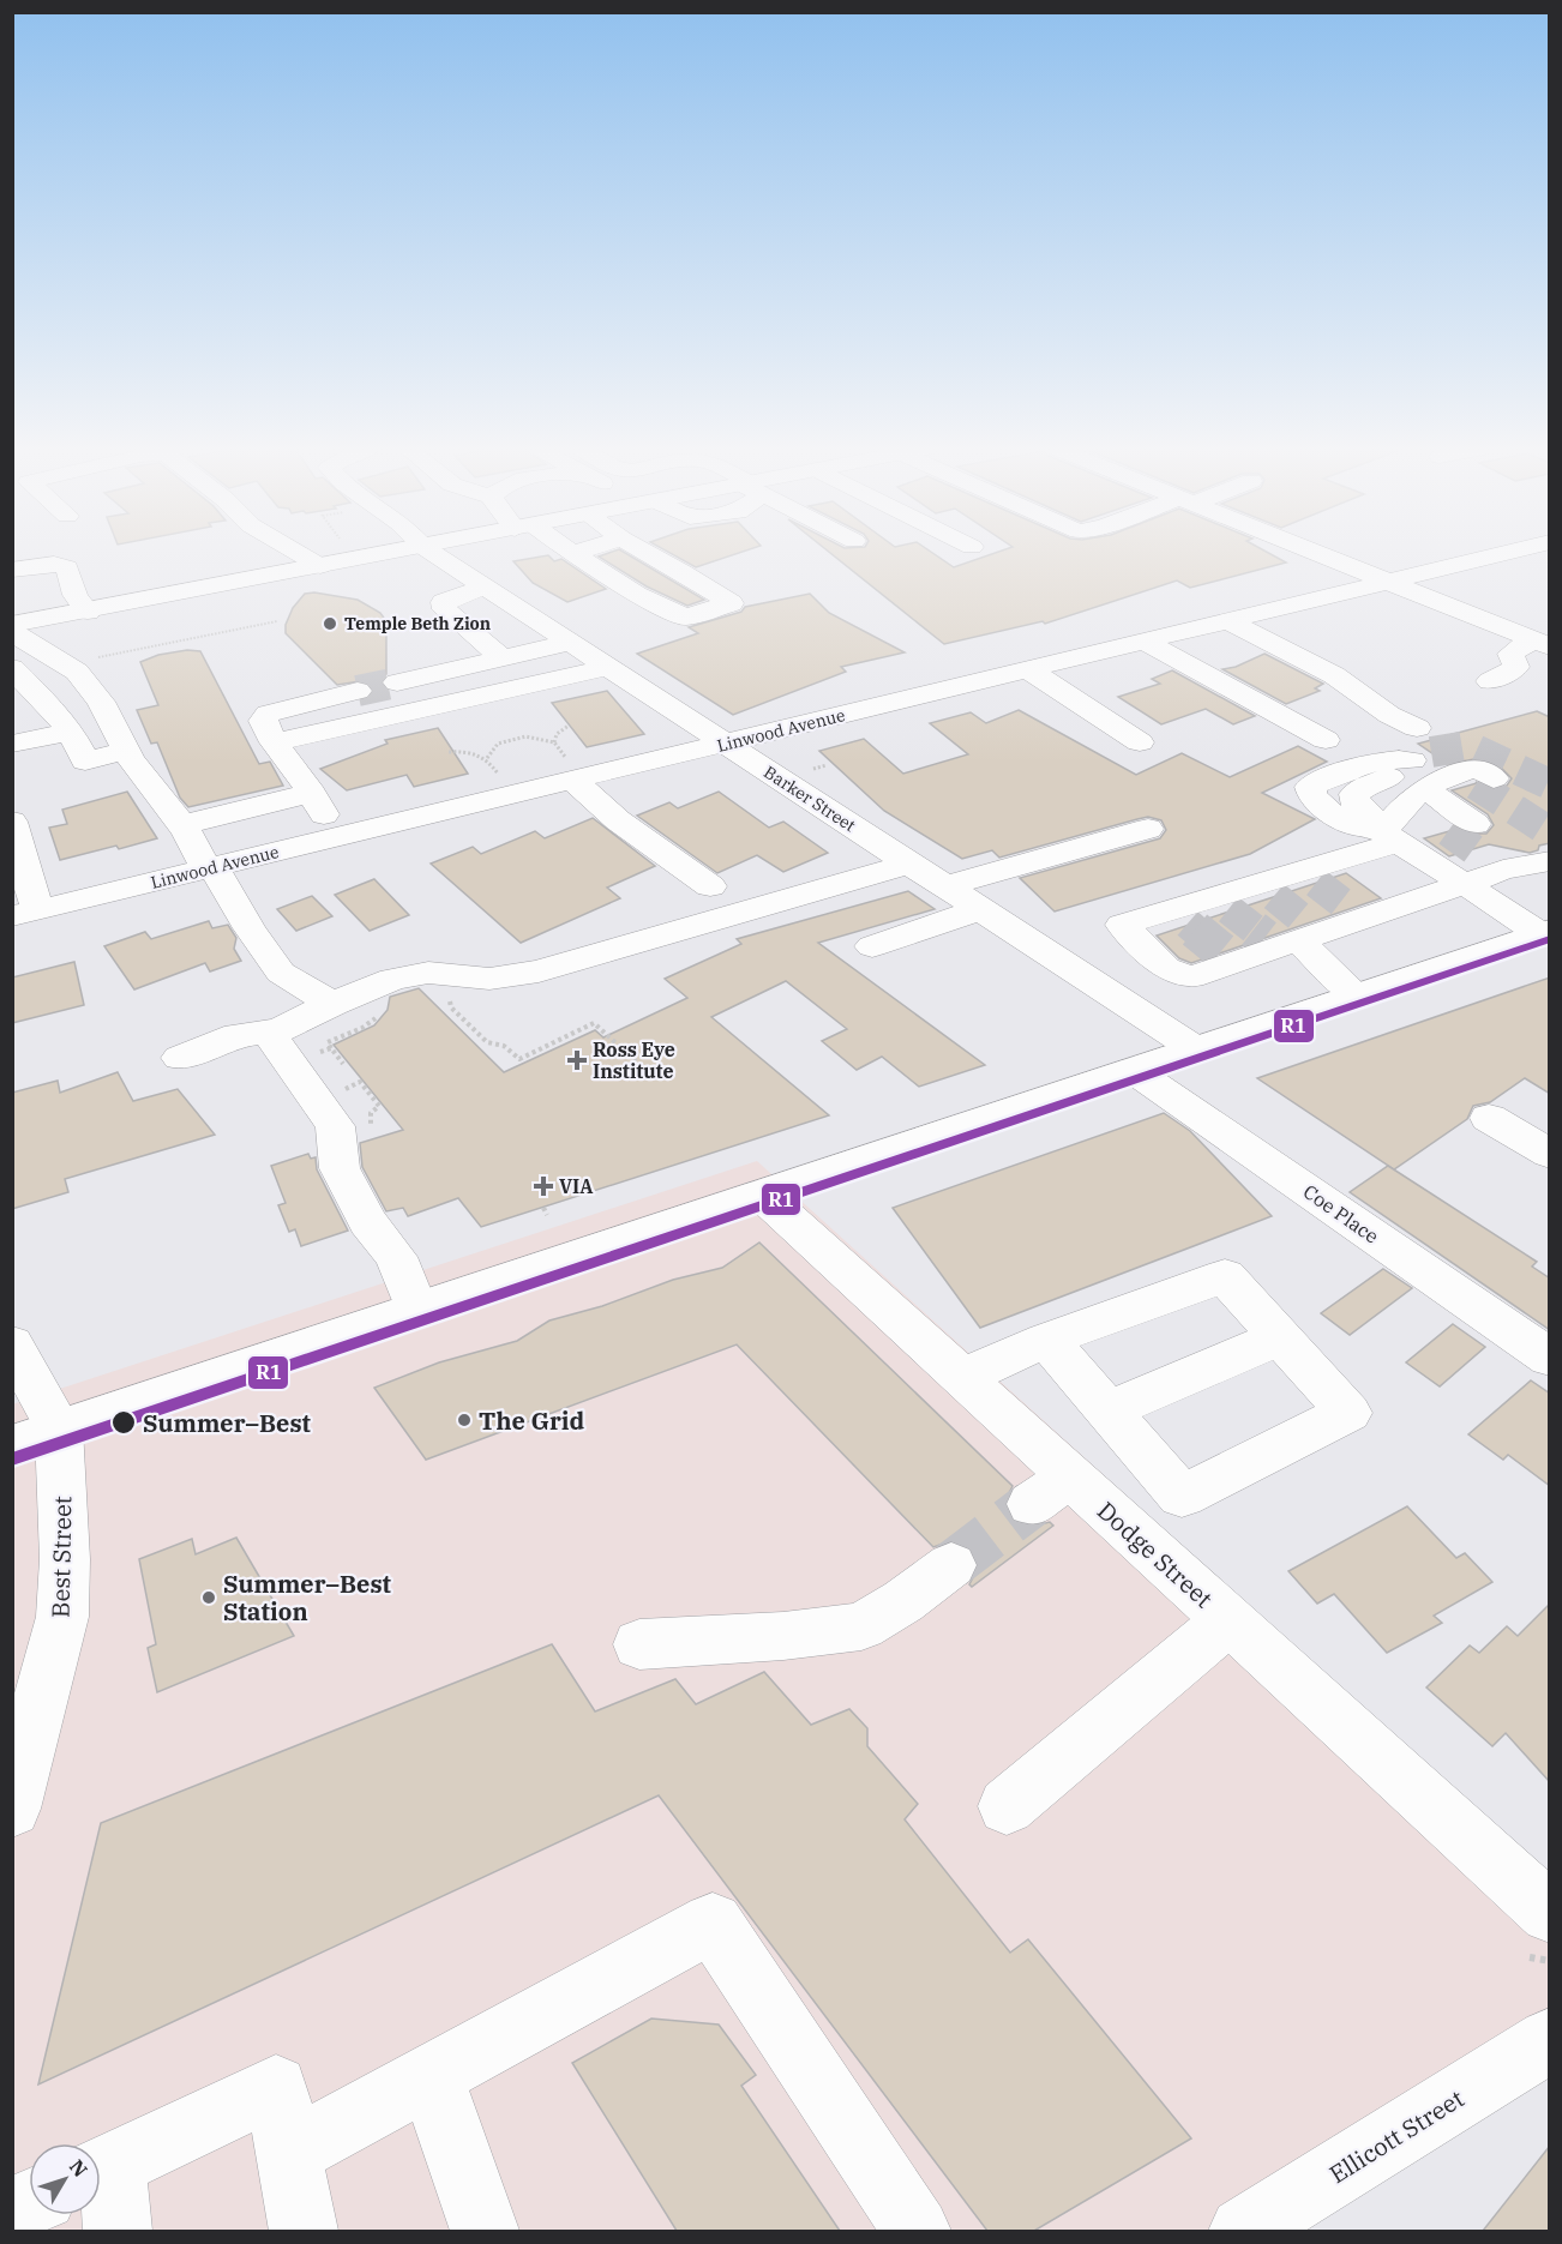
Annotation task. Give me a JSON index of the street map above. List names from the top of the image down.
{
  "streets": {
    "street": [
      "Linwood Avenue",
      "Barker Street",
      "Coe Place",
      "Dodge Street",
      "Best Street",
      "Ellicott Street"
    ]
  },
  "crossings": [
    ["Linwood Avenue", "Barker Street"]
  ],
  "places": {
    "other": [
      "Temple Beth Zion",
      "The Grid",
      "Summer–Best",
      "Summer–Best Station"
    ],
    "health": ["Ross Eye Institute", "VIA"]
  },
  "lines": ["transit line R1"],
  "north": "top right"
}
